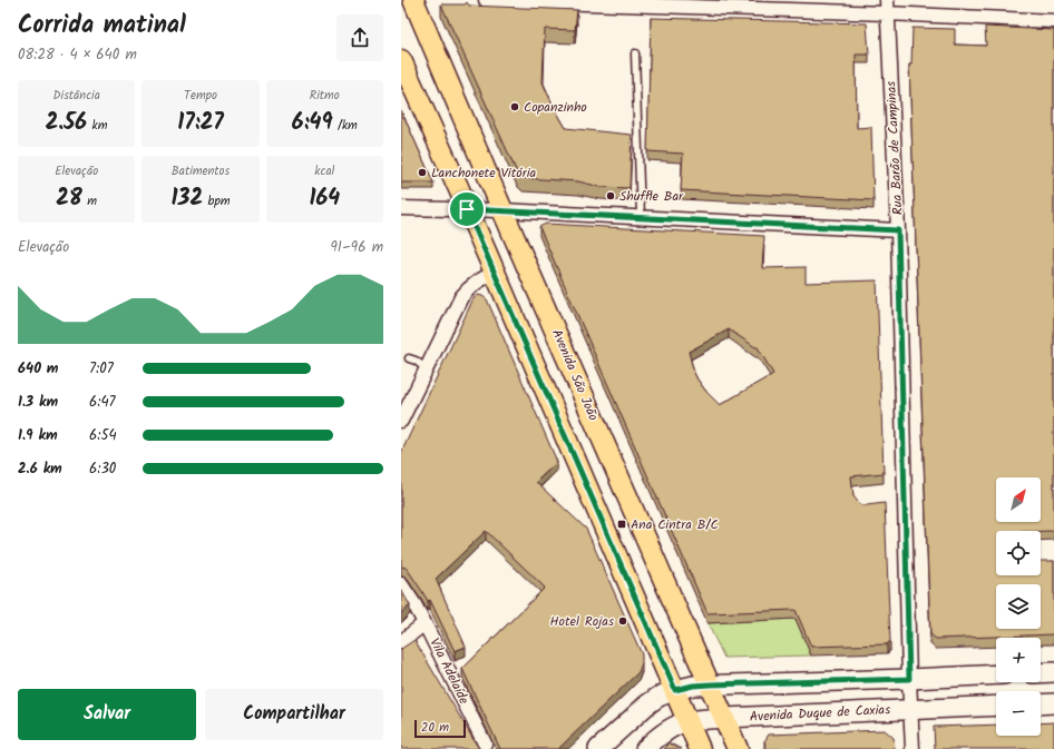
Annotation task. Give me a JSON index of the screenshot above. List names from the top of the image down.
{
  "streets": {
    "main road": ["Avenida São João", "Avenida Duque de Caxias"],
    "street": ["Rua Barão de Campinas", "Vila Adelaíde"]
  },
  "crossings": [
    ["Rua Barão de Campinas", "Avenida Duque de Caxias"],
    ["Avenida São João", "Avenida Duque de Caxias"]
  ],
  "places": {
    "other": [
      "Copanzinho",
      "Lanchonete Vitória",
      "Shuffle Bar",
      "Hotel Rojas"
    ],
    "transit": ["Ana Cintra B/C"]
  },
  "scale_bar": "20 m",
  "north": "top right",
  "page": {
    "heading": ["Corrida matinal", "08:28 · 4 × 640 m"],
    "stats": [
      ["Distância", "2.56 km"],
      ["Tempo", "17:27"],
      ["Ritmo", "6:49 /km"],
      ["Elevação", "28 m"],
      ["Batimentos", "132 bpm"],
      ["kcal", "164"]
    ],
    "chart": ["Elevação", "91–96 m"],
    "list": [
      {
        "name": "640 m",
        "note": "7:07"
      },
      {
        "name": "1.3 km",
        "note": "6:47"
      },
      {
        "name": "1.9 km",
        "note": "6:54"
      },
      {
        "name": "2.6 km",
        "note": "6:30"
      }
    ],
    "map_buttons": ["+", "−"],
    "buttons": ["Salvar", "Compartilhar"],
    "scale": "20 m"
  }
}
